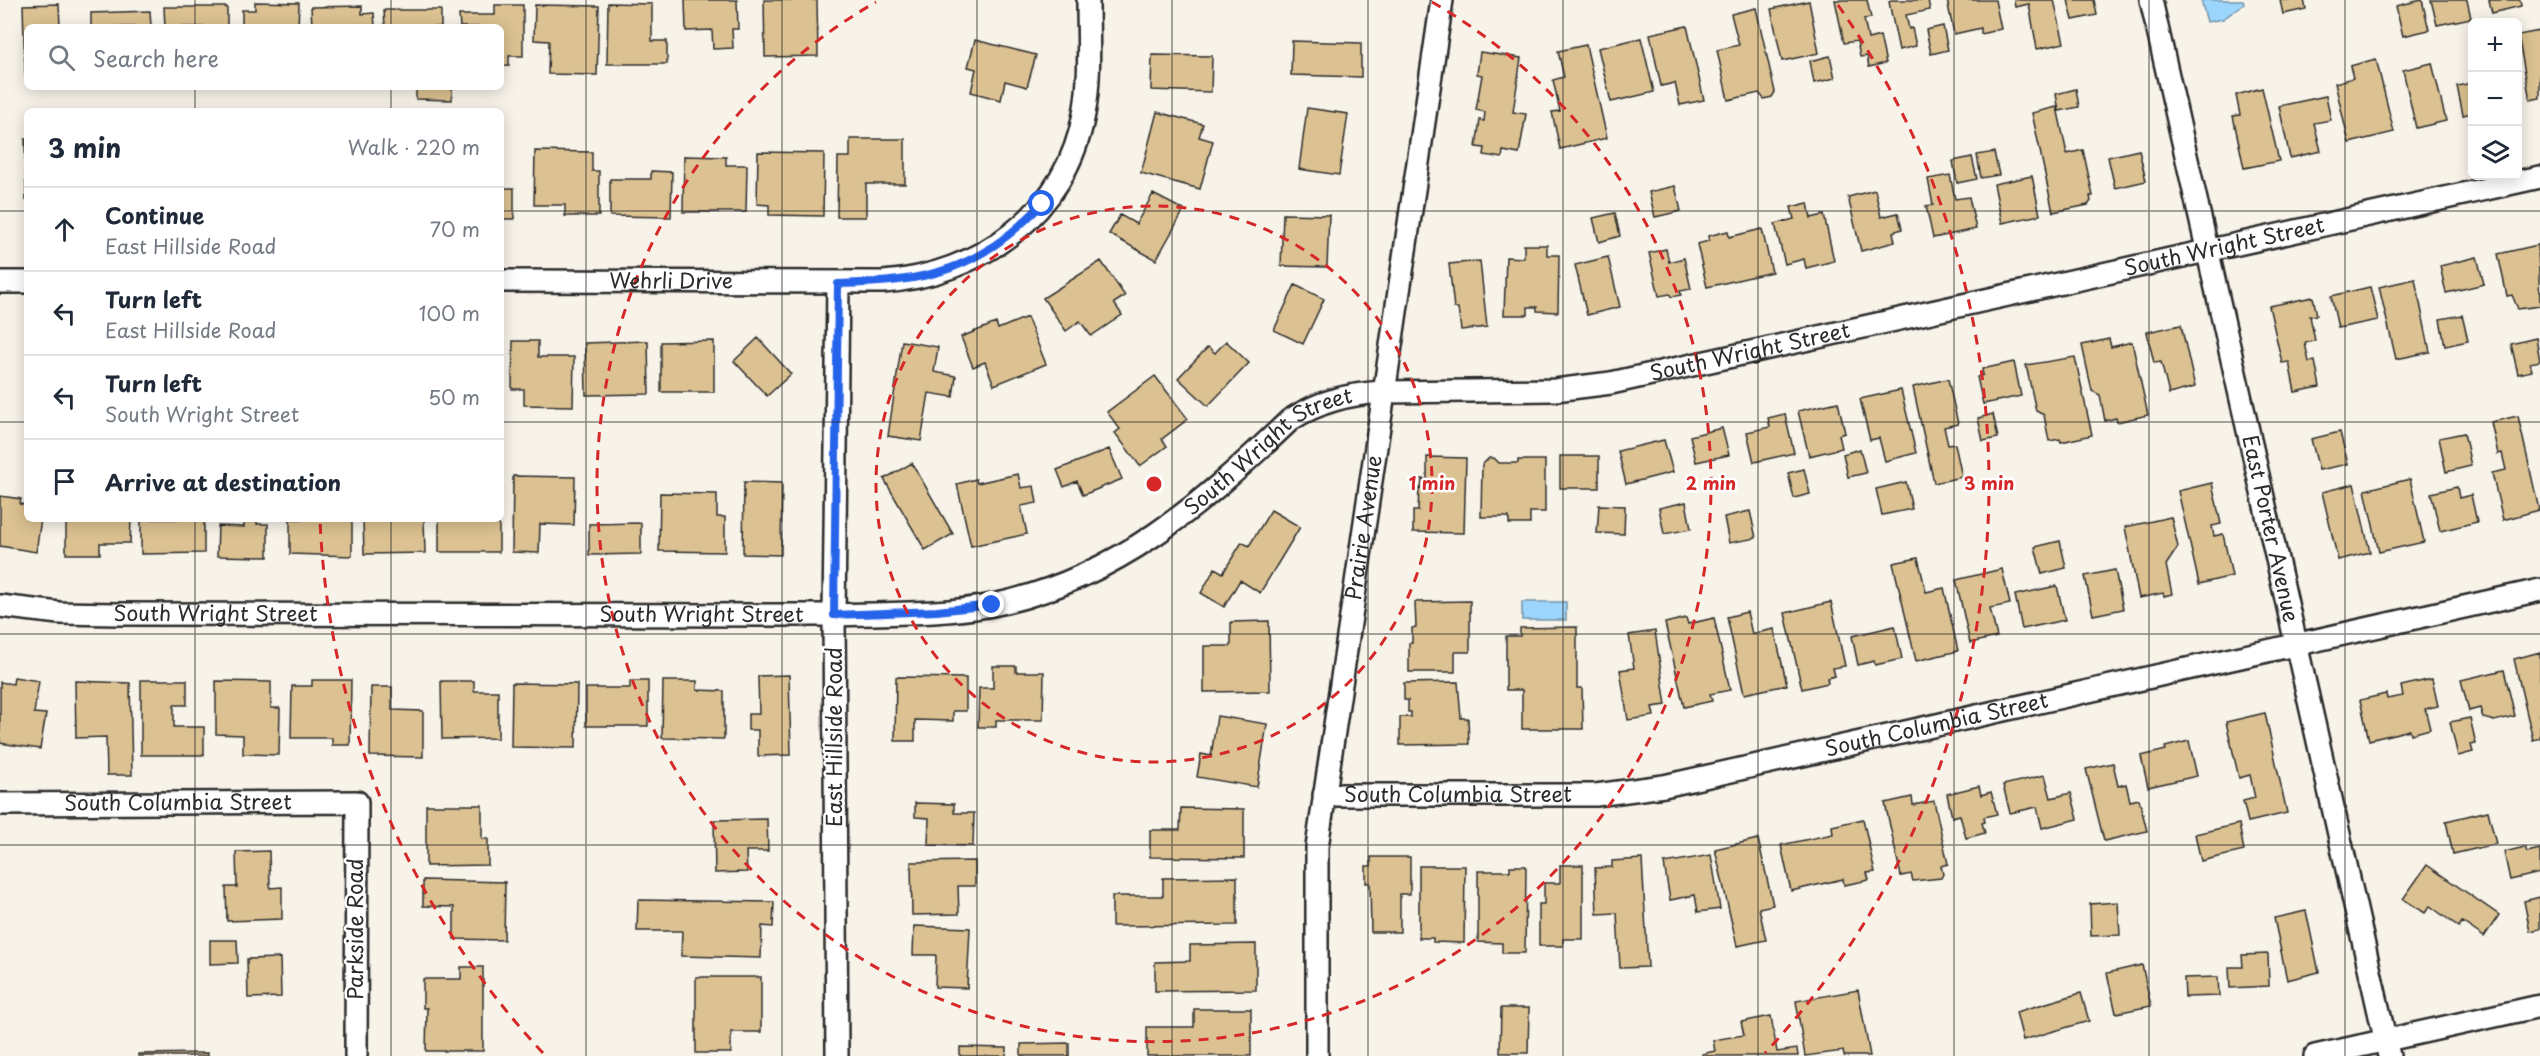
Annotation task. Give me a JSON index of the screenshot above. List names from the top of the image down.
{
  "streets": {
    "street": [
      "South Wright Street",
      "Wehrli Drive",
      "Prairie Avenue",
      "East Porter Avenue",
      "South Columbia Street",
      "East Hillside Road",
      "Parkside Road"
    ]
  },
  "crossings": [
    ["South Wright Street", "Prairie Avenue"],
    ["South Wright Street", "East Porter Avenue"],
    ["South Wright Street", "East Hillside Road"],
    ["Wehrli Drive", "East Hillside Road"],
    ["Prairie Avenue", "South Columbia Street"],
    ["East Porter Avenue", "South Columbia Street"],
    ["South Columbia Street", "Parkside Road"]
  ],
  "page": {
    "map_buttons": ["+", "−"],
    "search": "Search here",
    "heading": ["3 min", "Walk · 220 m"],
    "list": [
      ["Continue", "East Hillside Road", "70 m"],
      ["Turn left", "East Hillside Road", "100 m"],
      ["Turn left", "South Wright Street", "50 m"],
      "Arrive at destination"
    ]
  },
  "rings": ["1 min", "2 min", "3 min"]
}
